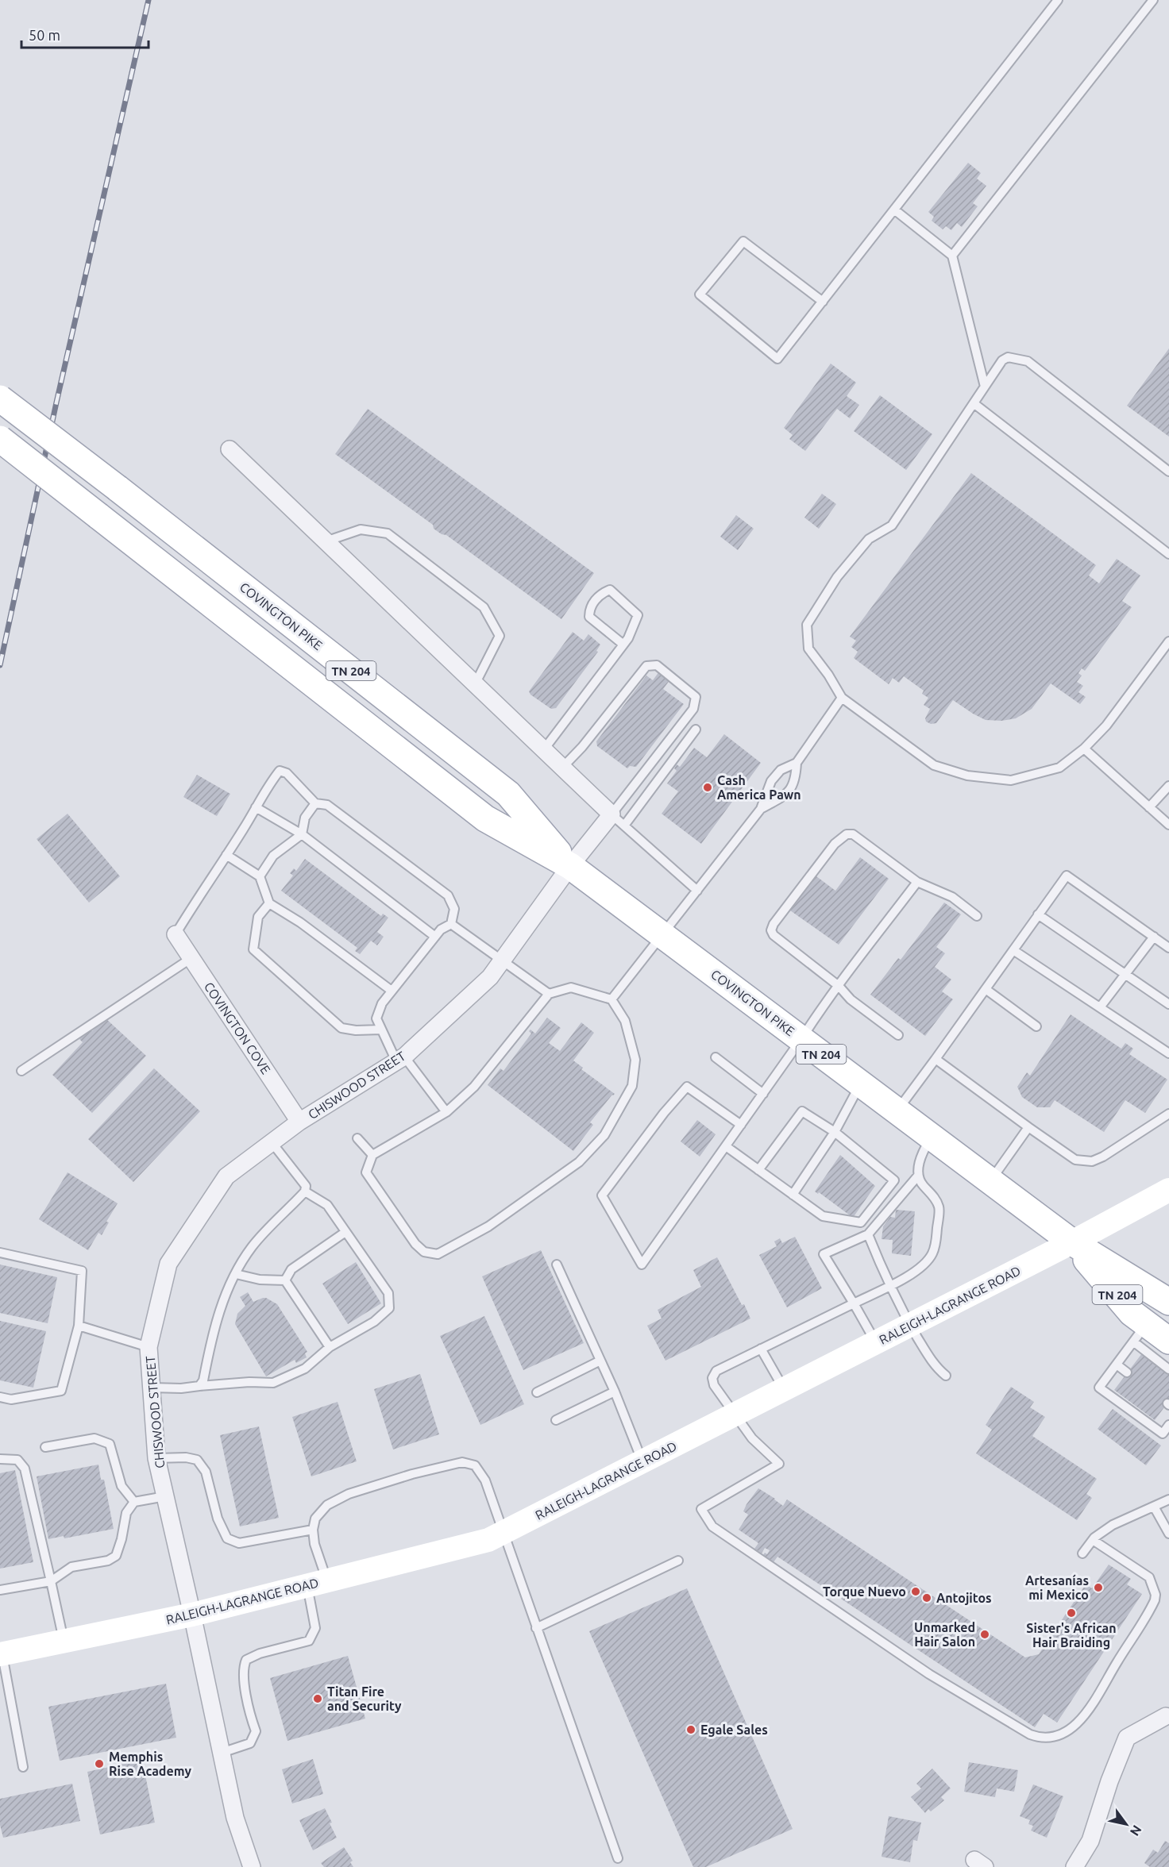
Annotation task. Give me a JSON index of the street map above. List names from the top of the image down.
{
  "streets": {
    "main road": ["COVINGTON PIKE", "TN 204", "RALEIGH-LAGRANGE ROAD"],
    "street": ["COVINGTON COVE", "CHISWOOD STREET"]
  },
  "crossings": [
    ["COVINGTON PIKE", "CHISWOOD STREET"],
    ["COVINGTON PIKE", "RALEIGH-LAGRANGE ROAD"],
    ["COVINGTON COVE", "CHISWOOD STREET"],
    ["CHISWOOD STREET", "RALEIGH-LAGRANGE ROAD"]
  ],
  "places": [
    "Cash America Pawn",
    "Artesanías mi Mexico",
    "Torque Nuevo",
    "Antojitos",
    "Sister's African Hair Braiding",
    "Unmarked Hair Salon",
    "Titan Fire and Security",
    "Egale Sales",
    "Memphis Rise Academy"
  ],
  "scale_bar": "50 m",
  "north": "bottom right"
}
